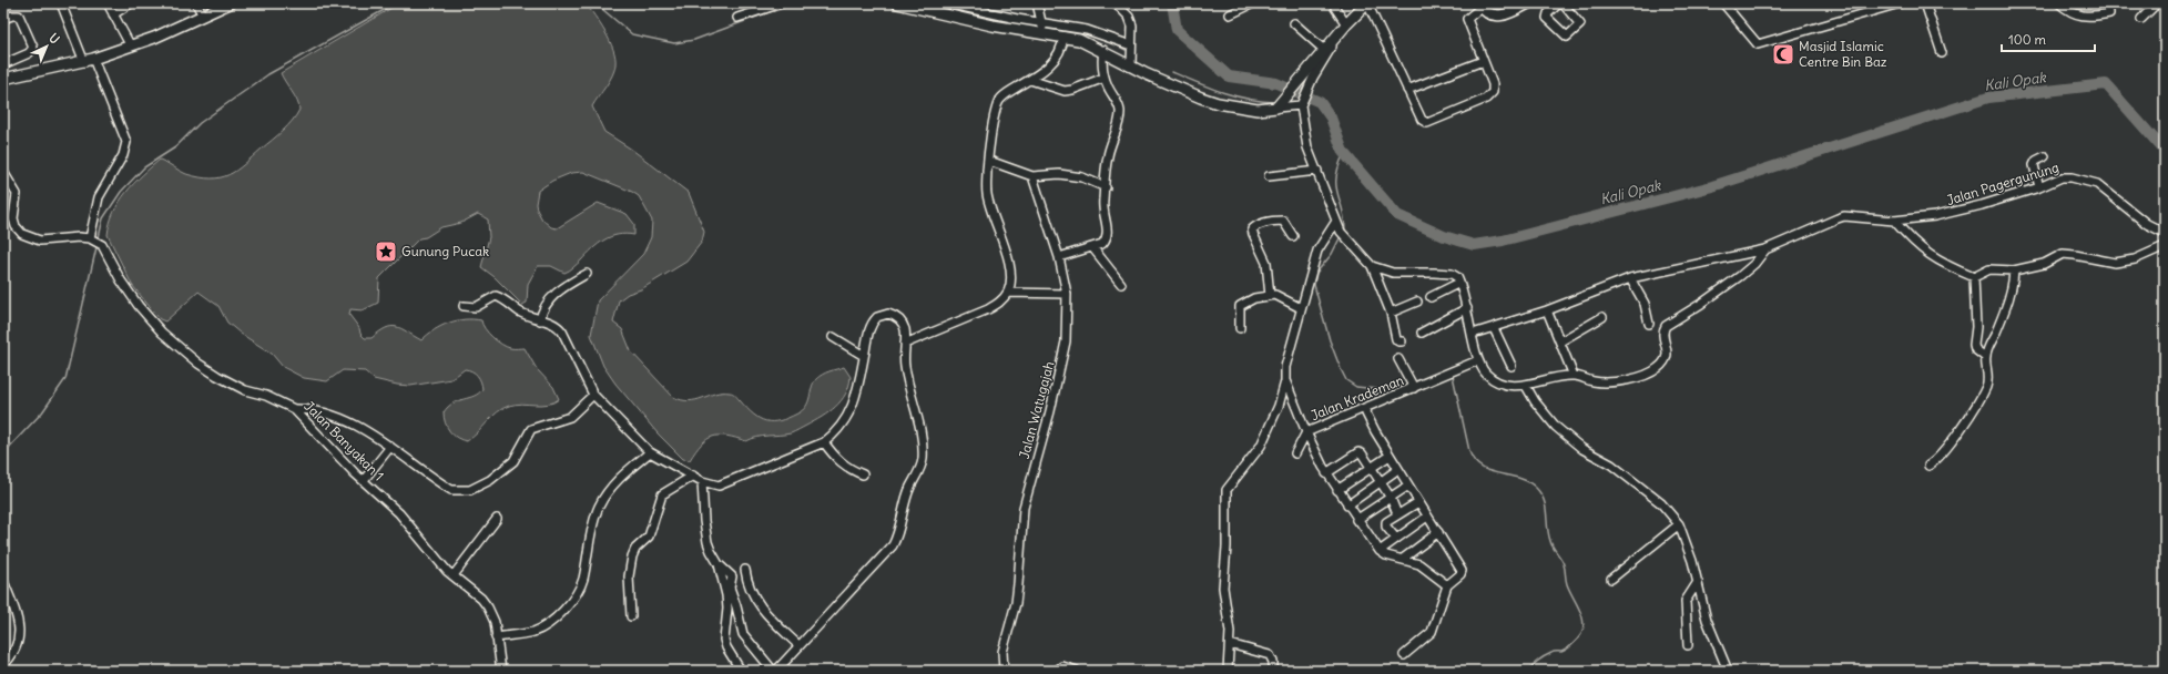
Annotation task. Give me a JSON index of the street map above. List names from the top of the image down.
{
  "streets": {
    "street": [
      "Jalan Pagergunung",
      "Jalan Krademan",
      "Jalan Watugajah",
      "Jalan Banyakan 1"
    ]
  },
  "crossings": [
    ["Jalan Pagergunung", "Jalan Krademan"]
  ],
  "water": ["Kali Opak"],
  "places": {
    "mosque": ["Masjid Islamic Centre Bin Baz"],
    "place": ["Gunung Pucak"]
  },
  "scale_bar": "100 m",
  "north": "top right"
}
